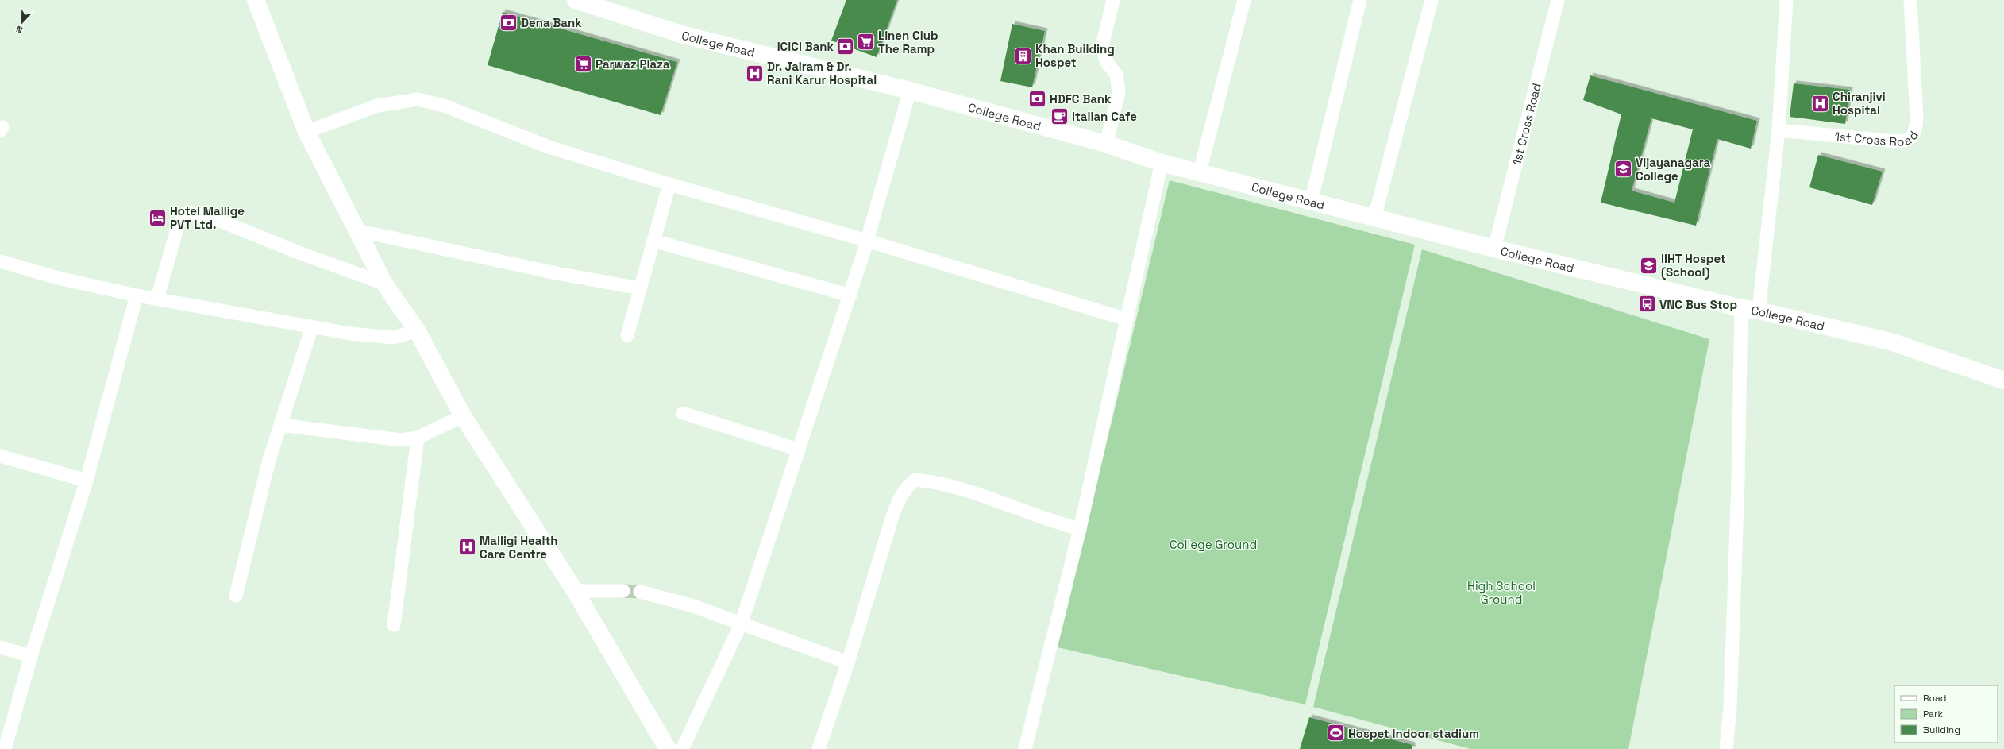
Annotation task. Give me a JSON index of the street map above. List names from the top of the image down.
{
  "streets": {
    "main road": ["College Road"],
    "street": ["1st Cross Road"]
  },
  "crossings": [
    ["College Road", "1st Cross Road"]
  ],
  "parks": ["College Ground", "High School Ground"],
  "places": {
    "bank": ["Dena Bank", "ICICI Bank", "HDFC Bank"],
    "supermarket": ["Linen Club The Ramp", "Parwaz Plaza"],
    "building": ["Khan Building Hospet"],
    "hospital": ["Dr. Jairam & Dr. Rani Karur Hospital", "Chiranjivi Hospital", "Malligi Health Care Centre"],
    "cafe": ["Italian Cafe"],
    "school or university": ["Vijayanagara College", "IIHT Hospet (School)"],
    "hotel": ["Hotel Mallige PVT Ltd."],
    "bus stop": ["VNC Bus Stop"],
    "sports": ["Hospet Indoor stadium"]
  },
  "legend": ["Road", "Park", "Building"],
  "north": "bottom"
}
